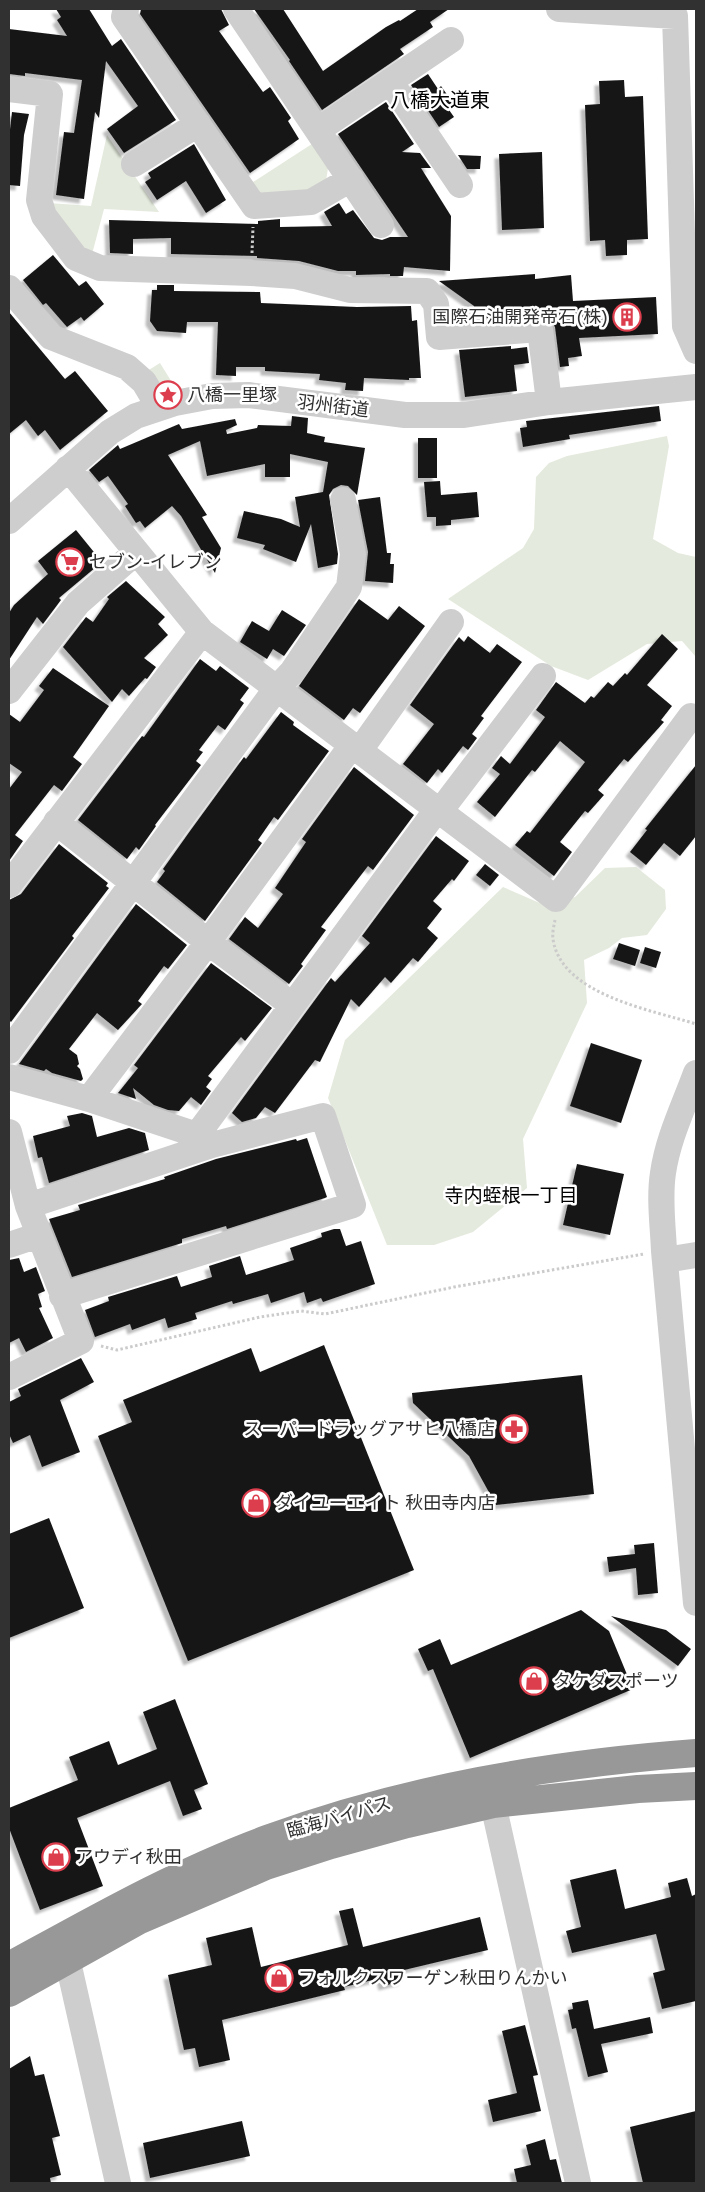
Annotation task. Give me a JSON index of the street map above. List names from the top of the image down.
{
  "streets": {
    "highway": ["臨海バイパス"],
    "street": ["羽州街道"]
  },
  "districts": ["八橋大道東", "寺内蛭根一丁目"],
  "places": {
    "building": ["国際石油開発帝石(株)"],
    "place": ["八橋一里塚"],
    "supermarket": ["セブン-イレブン"],
    "pharmacy": ["スーパードラッグアサヒ八橋店"],
    "shop": [
      "ダイユーエイト 秋田寺内店",
      "タケダスポーツ",
      "アウディ秋田",
      "フォルクスワーゲン秋田りんかい"
    ]
  }
}
